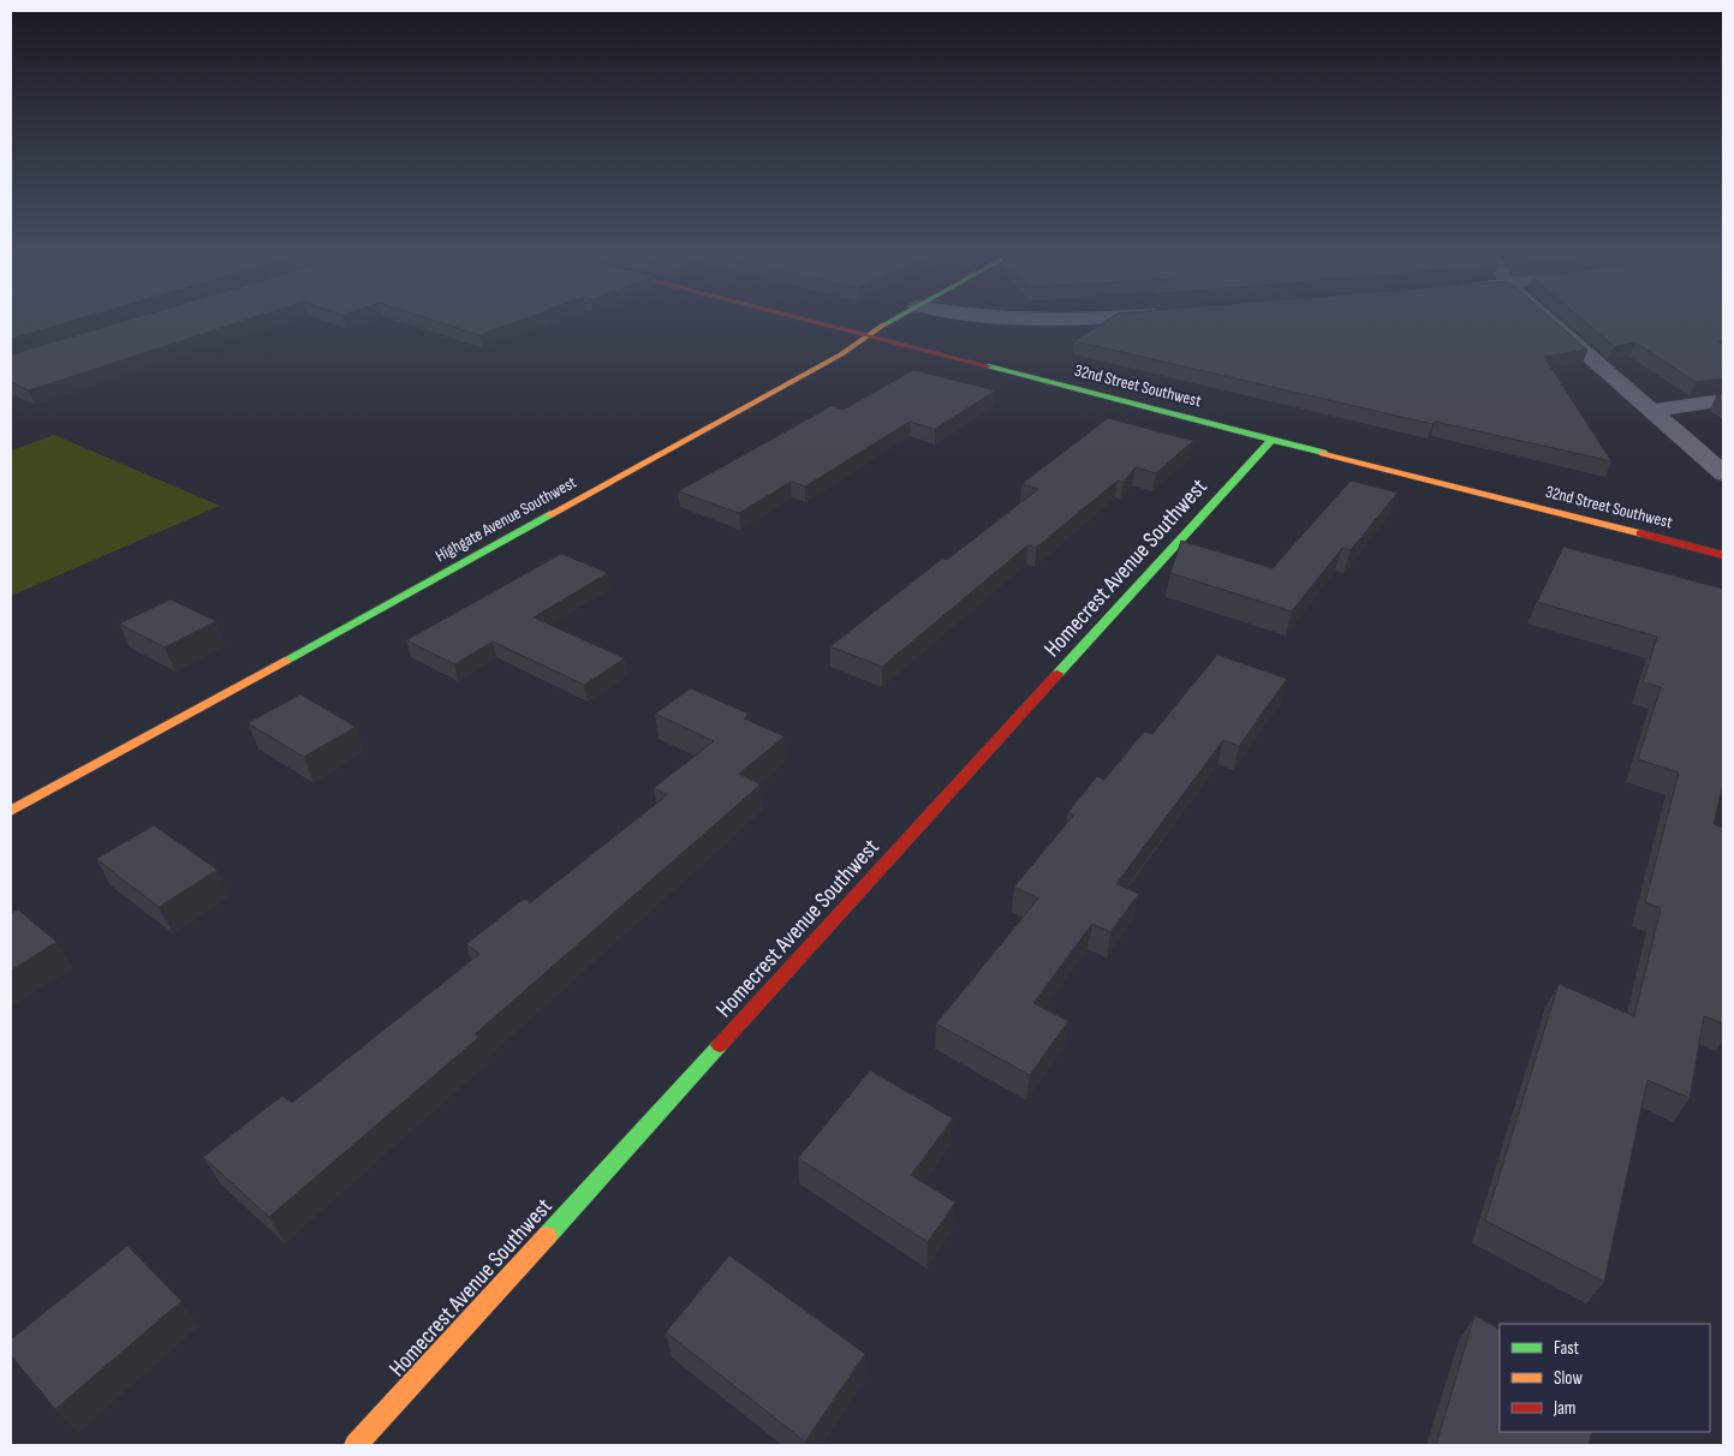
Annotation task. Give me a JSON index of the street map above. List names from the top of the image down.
{
  "streets": {
    "street": ["32nd Street Southwest", "Highgate Avenue Southwest", "Homecrest Avenue Southwest"]
  },
  "crossings": [
    ["32nd Street Southwest", "Highgate Avenue Southwest"],
    ["32nd Street Southwest", "Homecrest Avenue Southwest"]
  ],
  "legend": ["Fast", "Slow", "Jam"]
}
